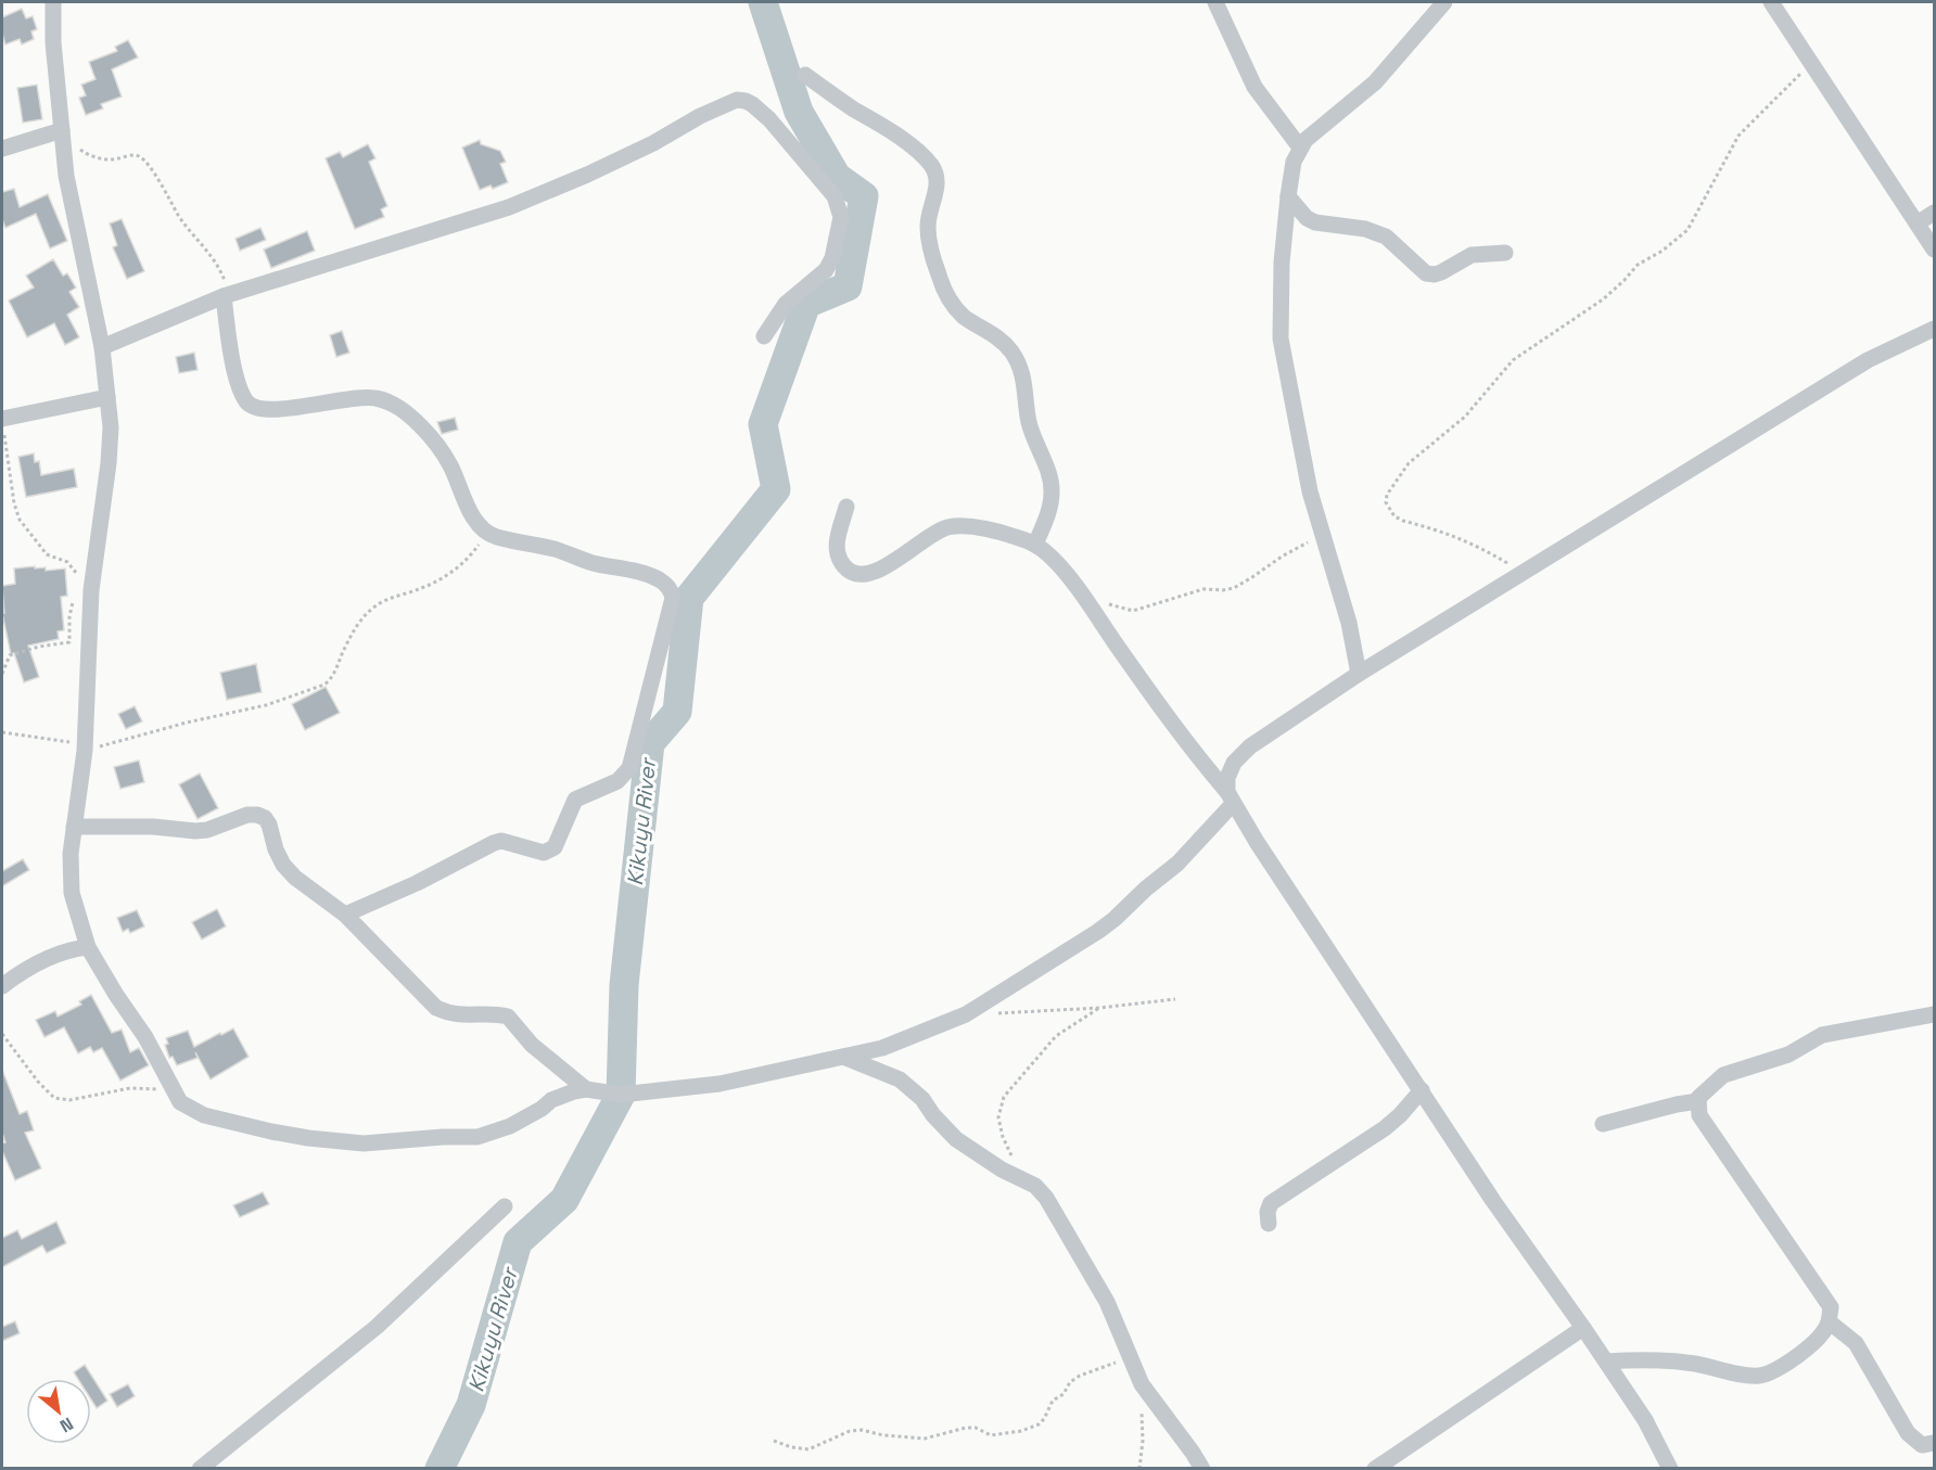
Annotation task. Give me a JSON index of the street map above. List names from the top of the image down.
{
  "water": ["Kikuyu River"],
  "north": "bottom right"
}
